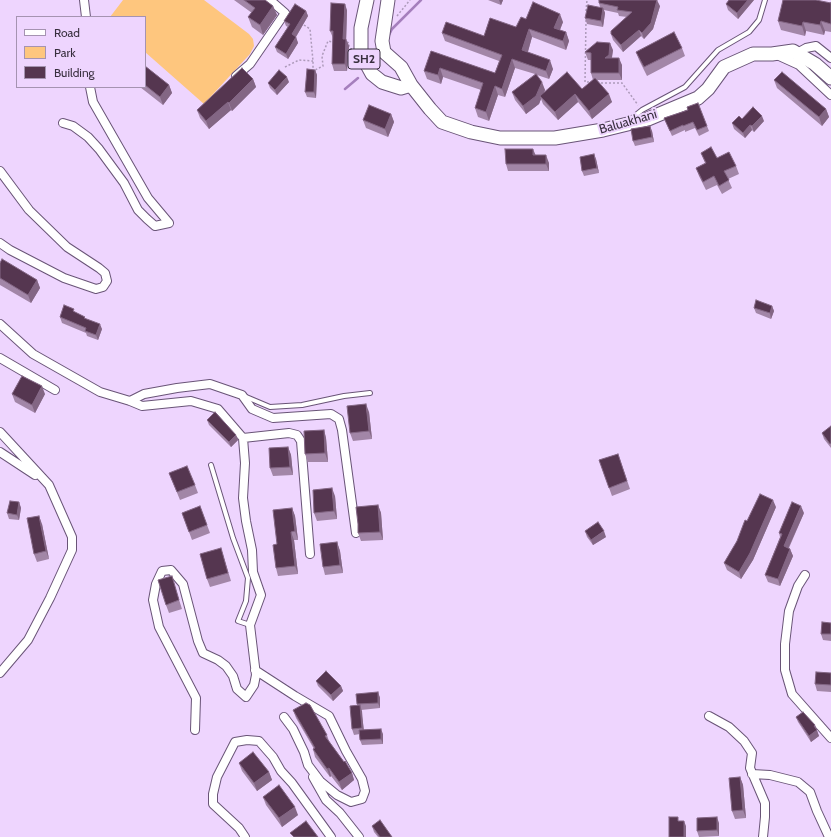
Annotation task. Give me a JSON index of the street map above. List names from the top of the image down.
{
  "streets": {
    "main road": ["SH2", "Baluakhani"]
  },
  "crossings": [
    ["SH2", "Baluakhani"]
  ],
  "legend": ["Road", "Park", "Building"]
}
